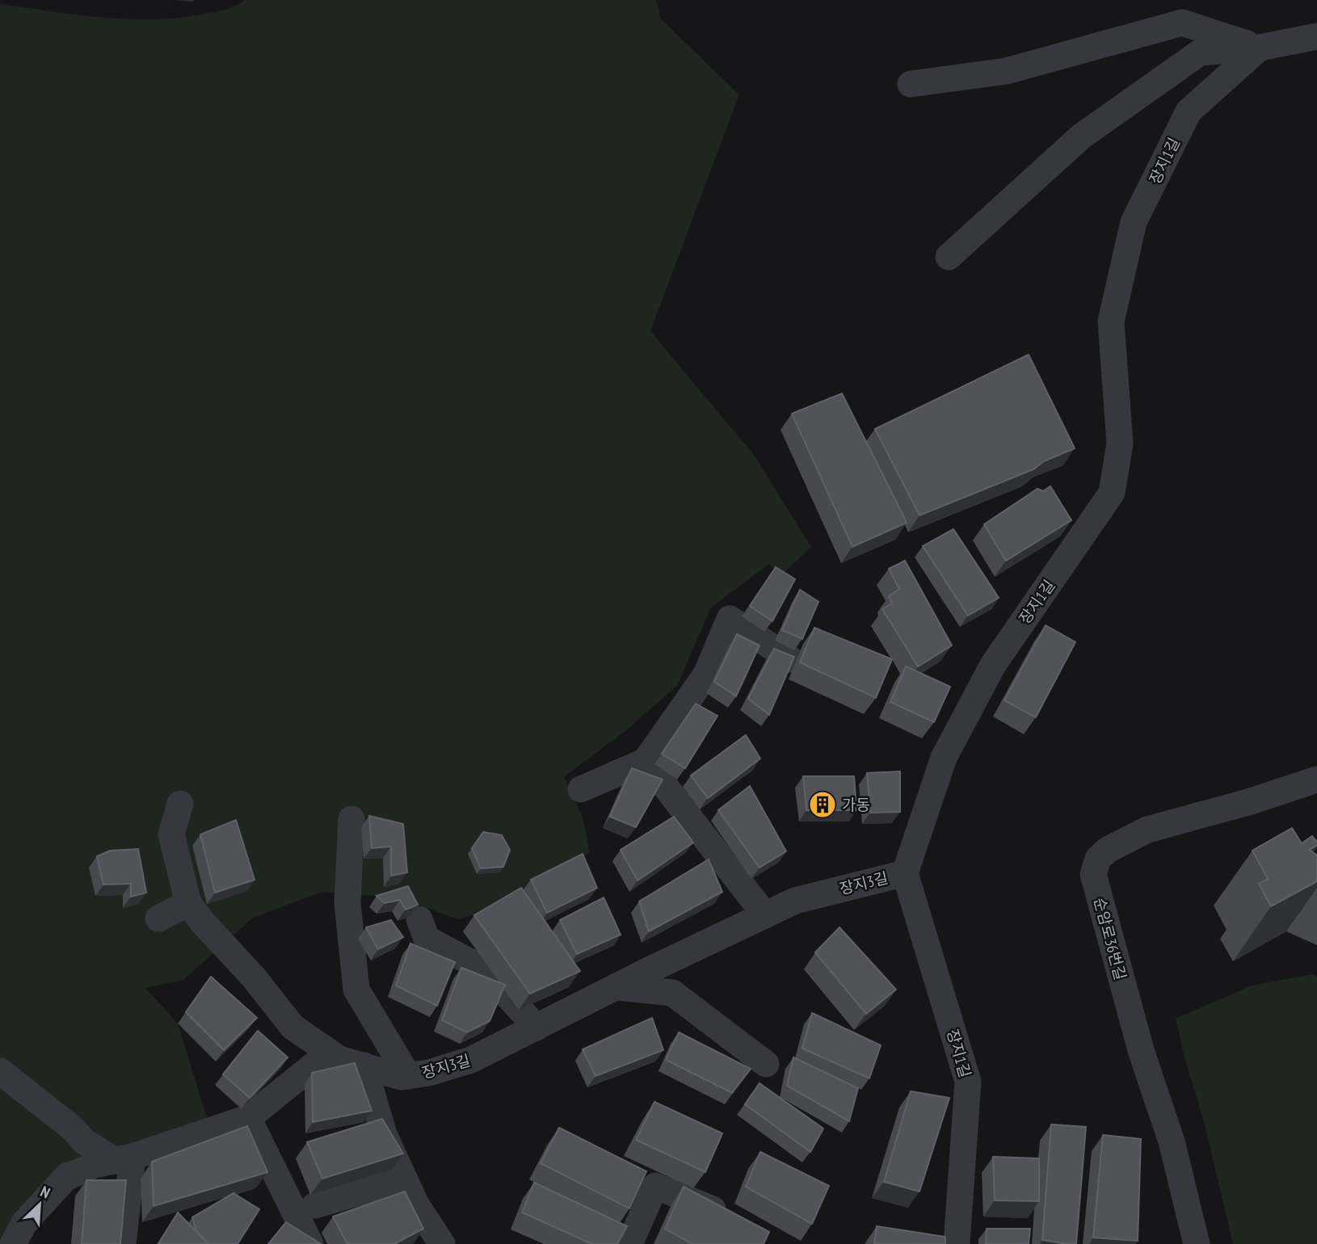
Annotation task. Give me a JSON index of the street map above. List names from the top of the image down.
{
  "streets": {
    "street": ["장지1길", "장지3길", "순암로36번길"]
  },
  "crossings": [
    ["장지1길", "장지3길"]
  ],
  "places": {
    "building": ["가동"]
  },
  "north": "top right"
}
